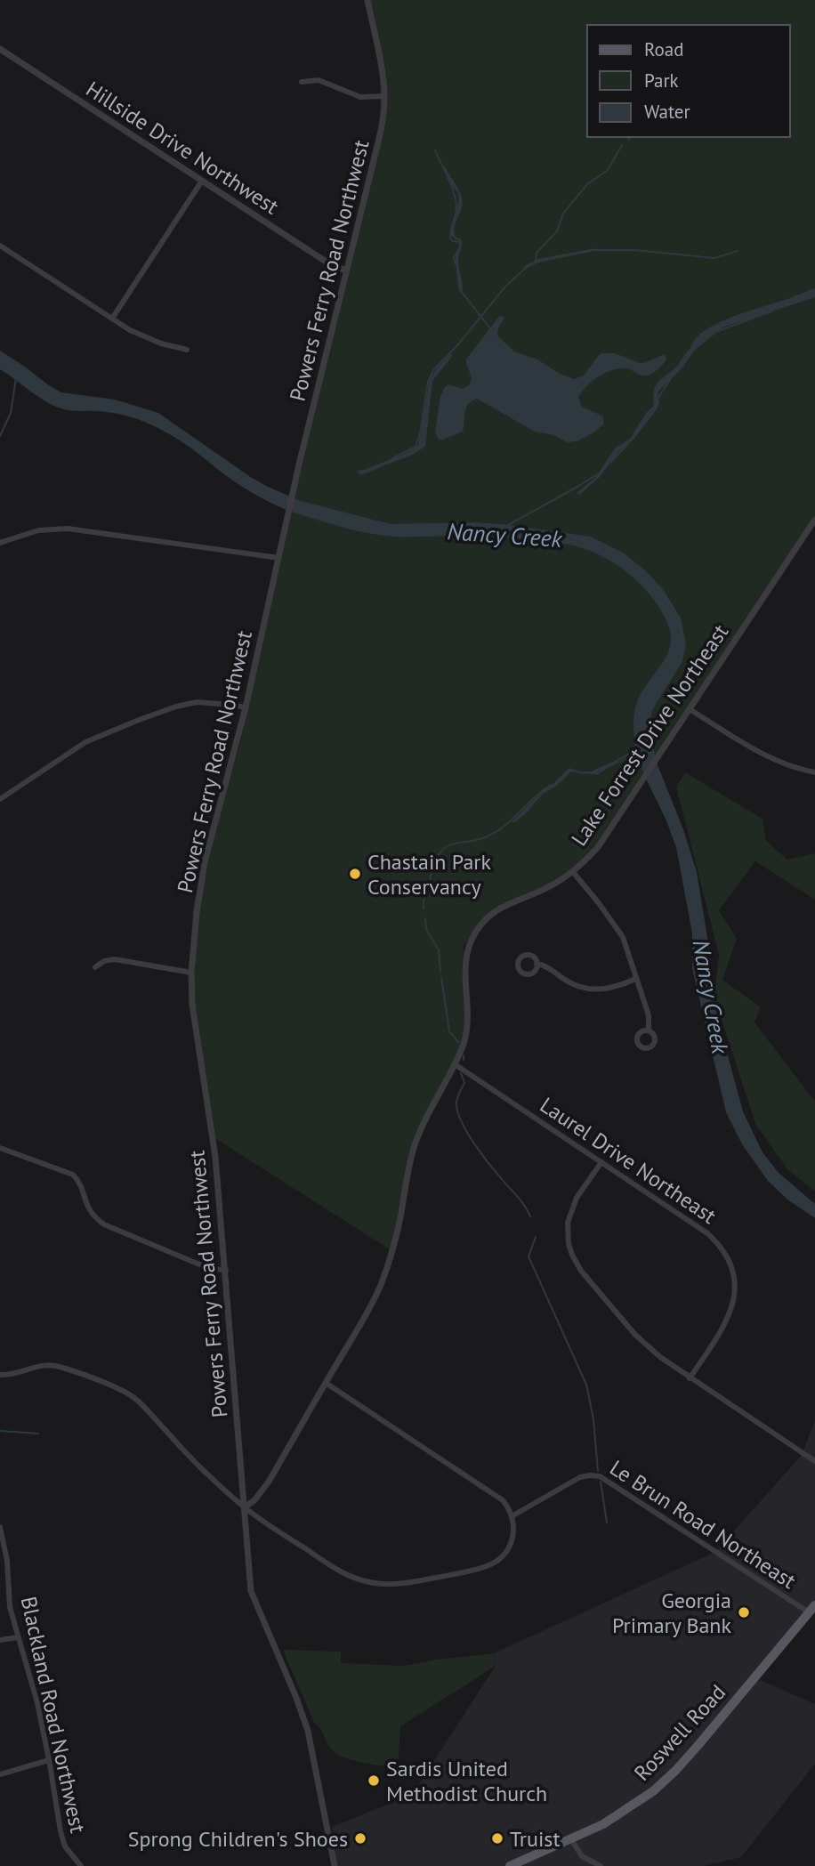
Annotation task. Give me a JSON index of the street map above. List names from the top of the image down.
{
  "streets": {
    "main road": ["Roswell Road"],
    "street": [
      "Hillside Drive Northwest",
      "Powers Ferry Road Northwest",
      "Lake Forrest Drive Northeast",
      "Laurel Drive Northeast",
      "Le Brun Road Northeast",
      "Blackland Road Northwest"
    ]
  },
  "crossings": [
    ["Hillside Drive Northwest", "Powers Ferry Road Northwest"],
    ["Powers Ferry Road Northwest", "Lake Forrest Drive Northeast"],
    ["Lake Forrest Drive Northeast", "Laurel Drive Northeast"],
    ["Le Brun Road Northeast", "Roswell Road"]
  ],
  "water": ["Nancy Creek"],
  "places": [
    "Chastain Park Conservancy",
    "Georgia Primary Bank",
    "Sardis United Methodist Church",
    "Sprong Children's Shoes",
    "Truist"
  ],
  "legend": ["Road", "Park", "Water"]
}
